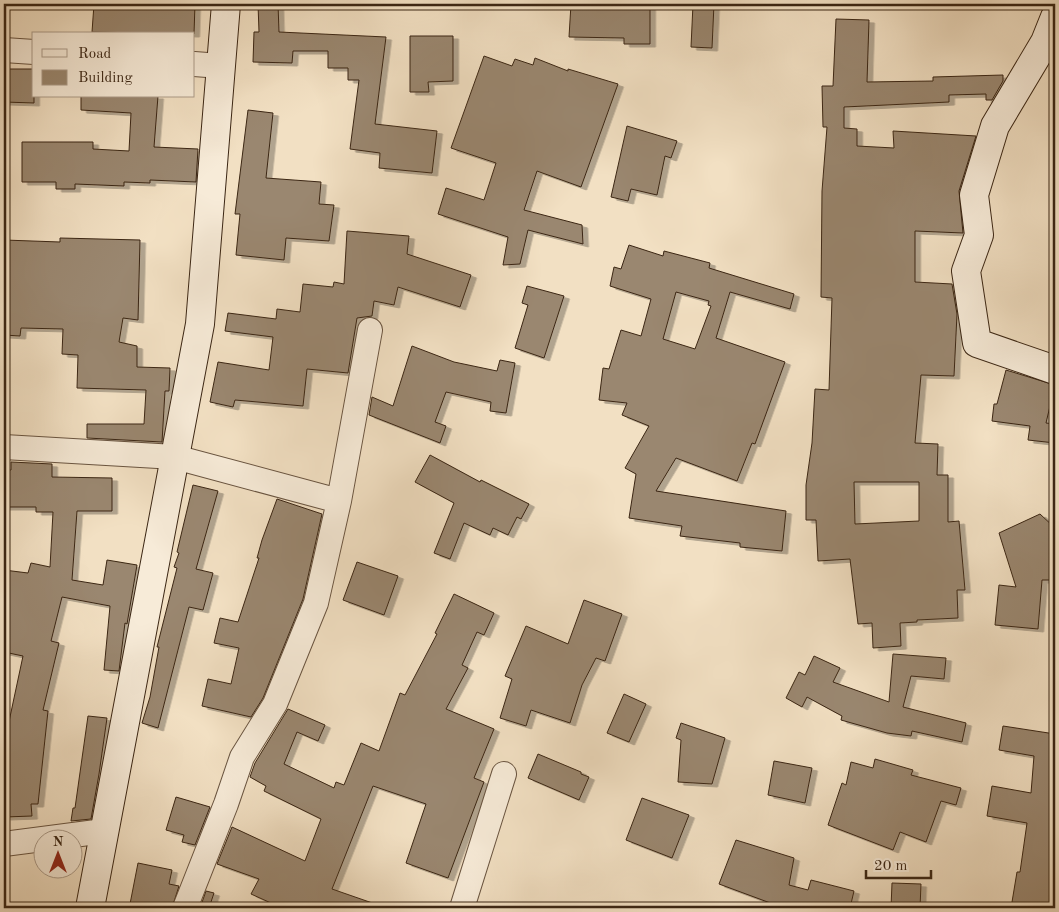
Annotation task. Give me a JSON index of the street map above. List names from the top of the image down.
{
  "legend": ["Road", "Building"],
  "scale_bar": "20 m",
  "north": "top"
}
